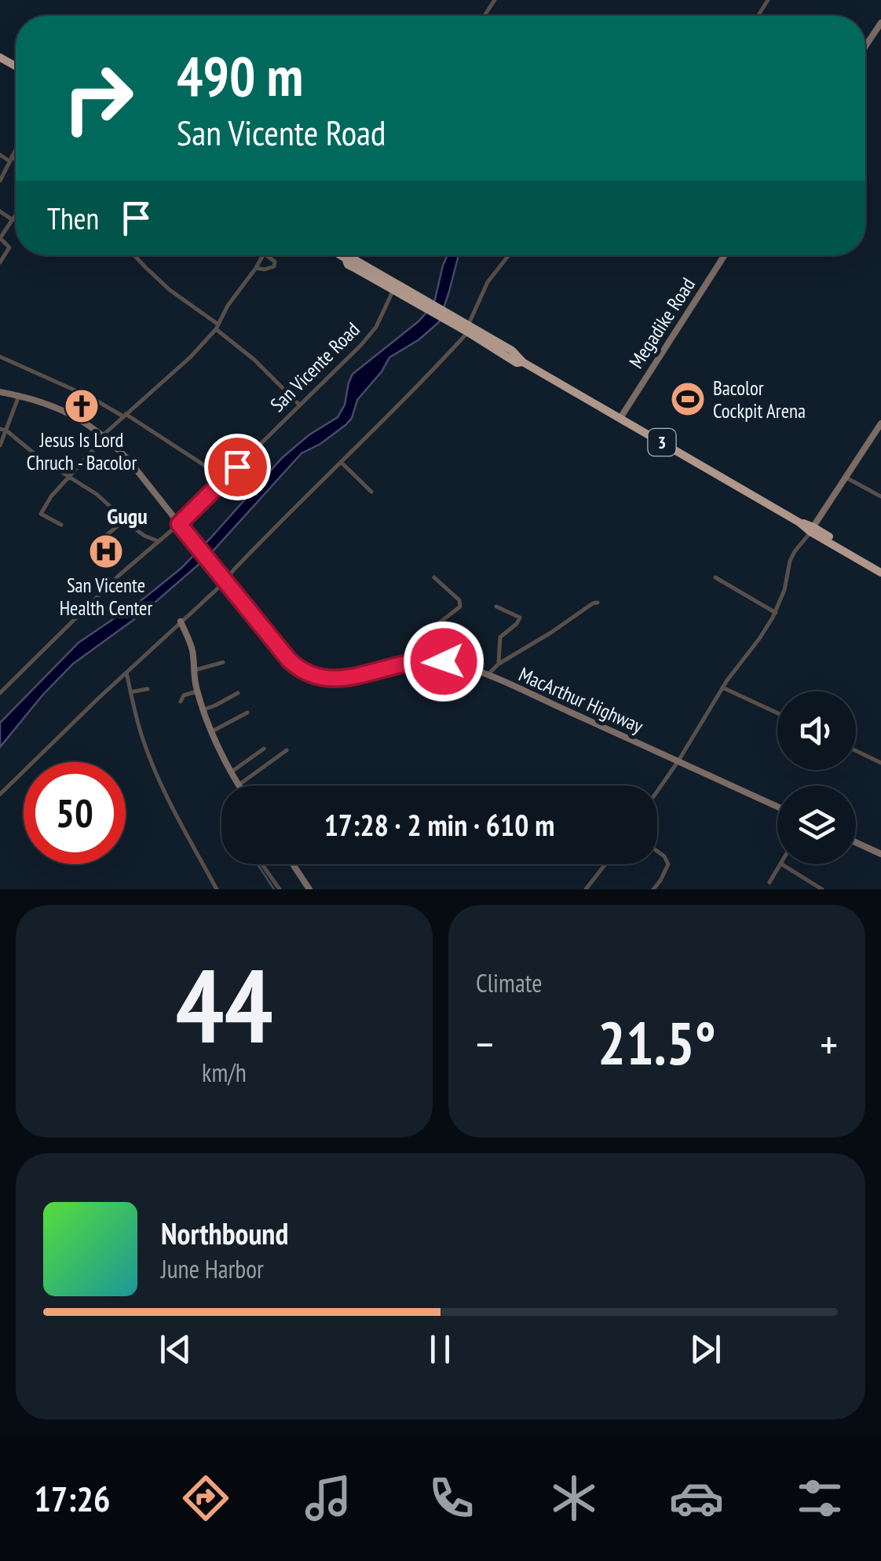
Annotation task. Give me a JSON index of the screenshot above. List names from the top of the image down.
{
  "streets": {
    "highway": ["3"],
    "main road": ["Megadike Road", "MacArthur Highway"],
    "street": ["San Vicente Road"]
  },
  "crossings": [
    ["Megadike Road", "3"],
    ["San Vicente Road", "3"],
    ["San Vicente Road", "MacArthur Highway"]
  ],
  "districts": ["Gugu"],
  "places": {
    "sports": ["Bacolor Cockpit Arena"],
    "church": ["Jesus Is Lord Chruch - Bacolor"],
    "hospital": ["San Vicente Health Center"]
  },
  "page": {
    "turn": ["490 m", "San Vicente Road"],
    "then": "Then",
    "limit": "50",
    "trip": "17:28 · 2 min · 610 m",
    "tile": [
      ["44", "km/h"],
      "Climate"
    ],
    "heat": ["−", "21.5°", "+"],
    "song": ["Northbound", "June Harbor"],
    "tabs": "17:26"
  }
}
